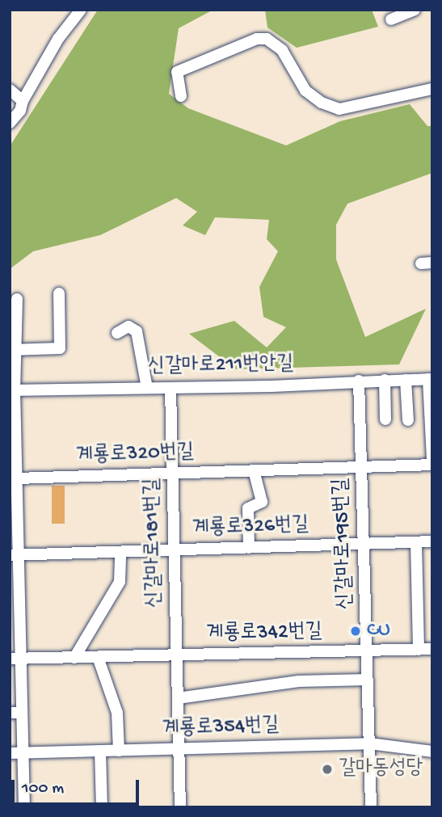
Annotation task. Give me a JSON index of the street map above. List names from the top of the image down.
{
  "streets": {
    "street": [
      "신갈마로211번안길",
      "계룡로320번길",
      "계룡로326번길",
      "신갈마로181번길",
      "신갈마로195번길",
      "계룡로342번길",
      "계룡로354번길"
    ]
  },
  "crossings": [
    ["신갈마로211번안길", "신갈마로181번길"],
    ["신갈마로211번안길", "신갈마로195번길"],
    ["계룡로320번길", "신갈마로181번길"],
    ["계룡로320번길", "신갈마로195번길"],
    ["계룡로326번길", "신갈마로181번길"],
    ["계룡로326번길", "신갈마로195번길"],
    ["신갈마로181번길", "계룡로342번길"],
    ["신갈마로181번길", "계룡로354번길"],
    ["신갈마로195번길", "계룡로342번길"],
    ["신갈마로195번길", "계룡로354번길"]
  ],
  "places": ["CU", "갈마동성당"],
  "scale_bar": "100 m"
}
